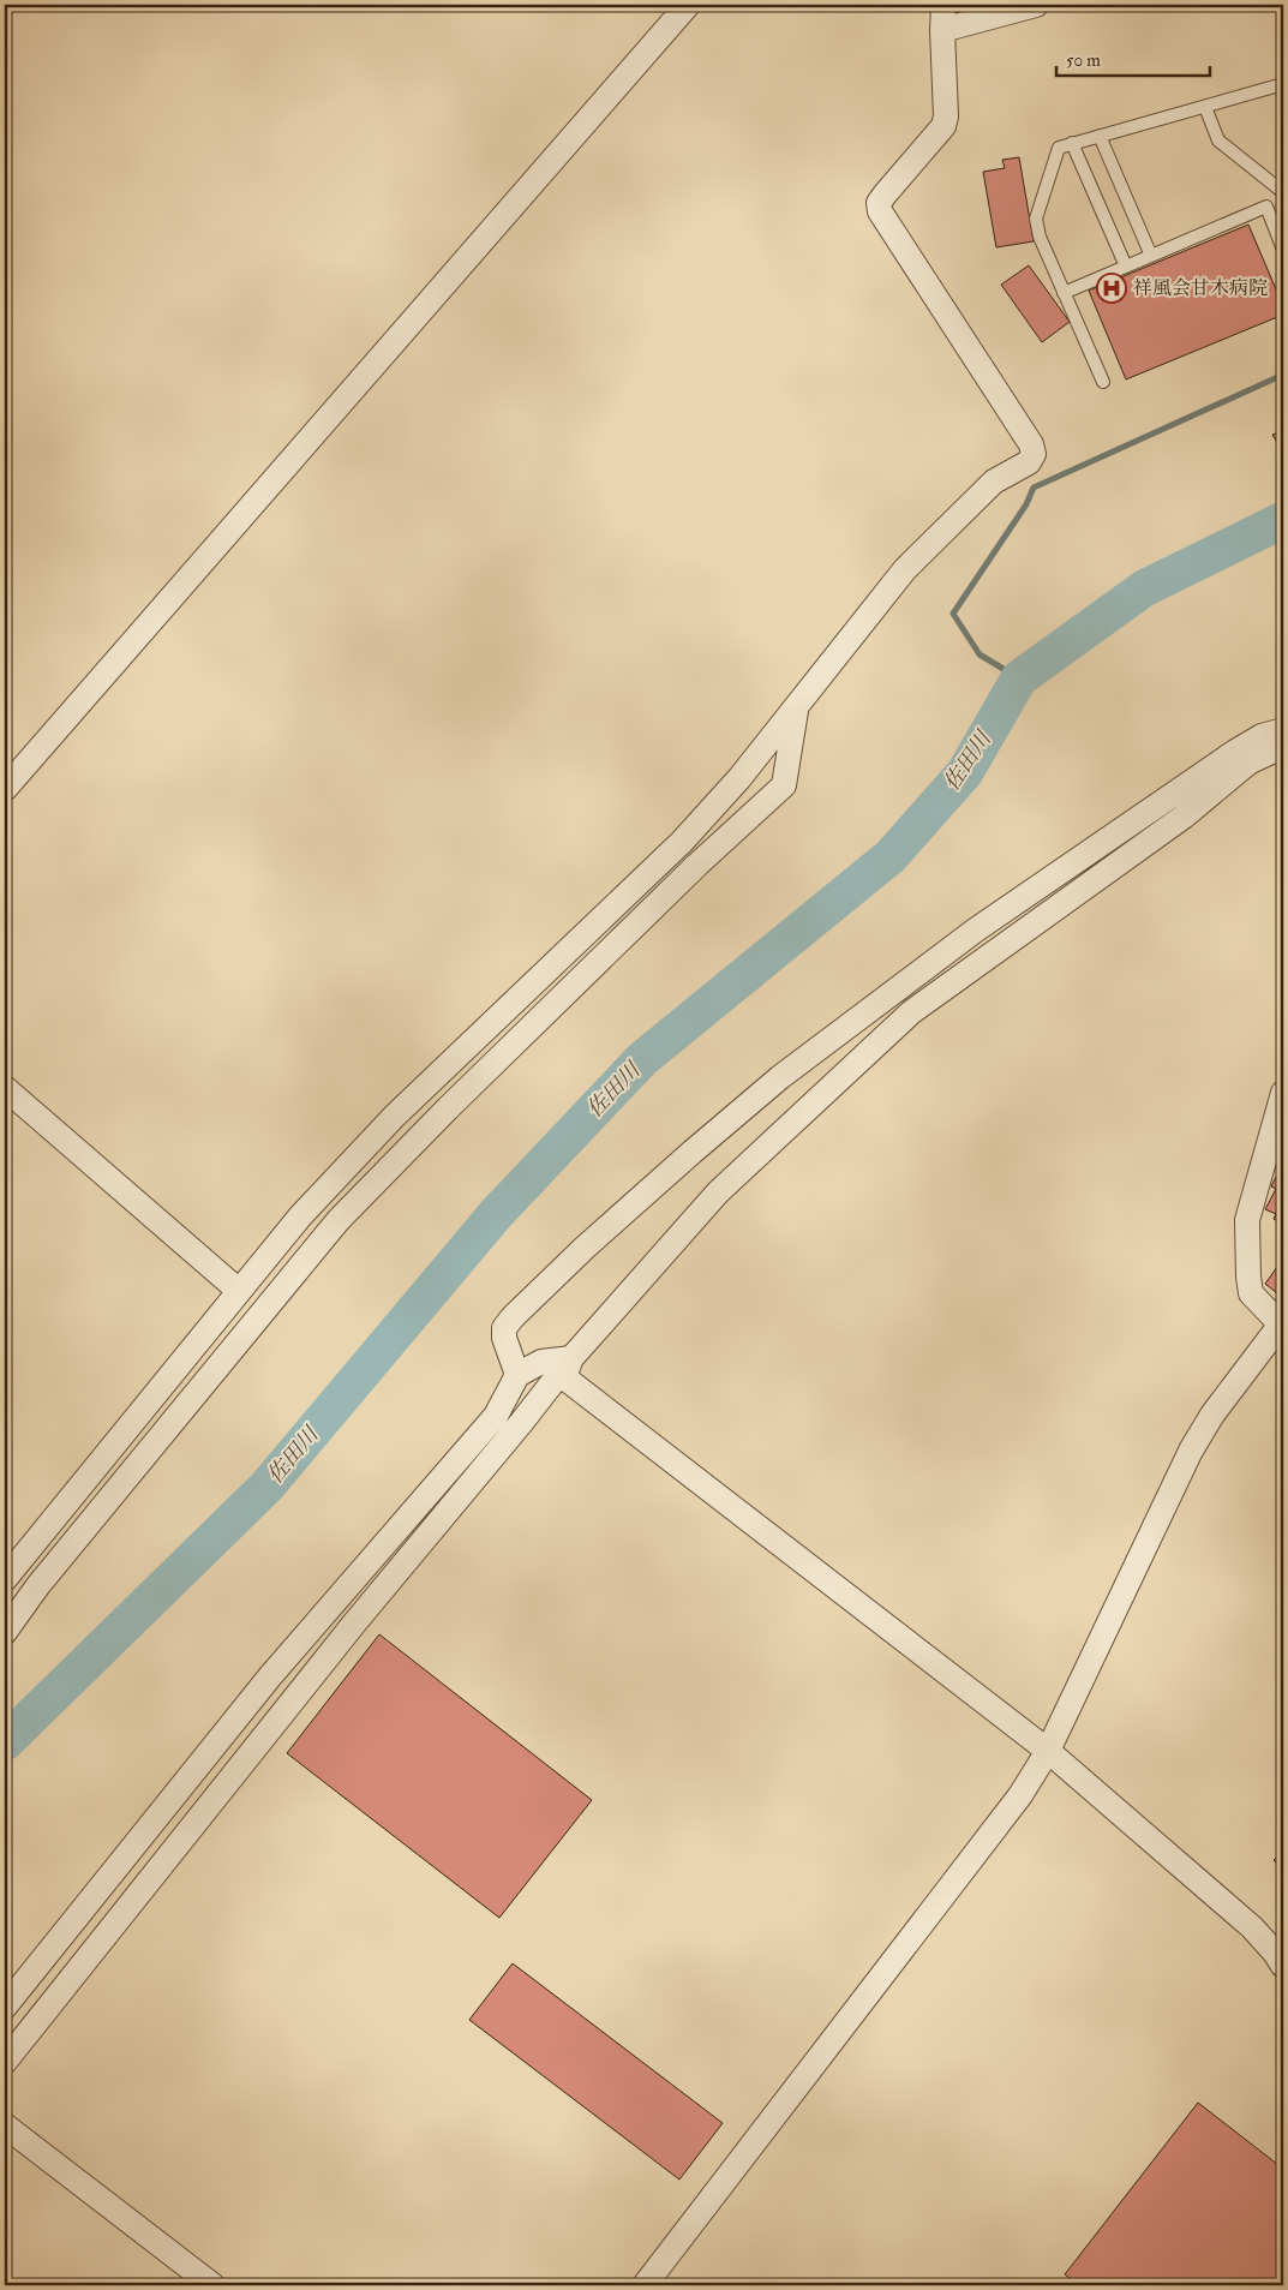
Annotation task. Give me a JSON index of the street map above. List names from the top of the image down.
{
  "water": ["佐田川"],
  "places": {
    "hospital": ["祥風会甘木病院"]
  },
  "scale_bar": "50 m"
}
